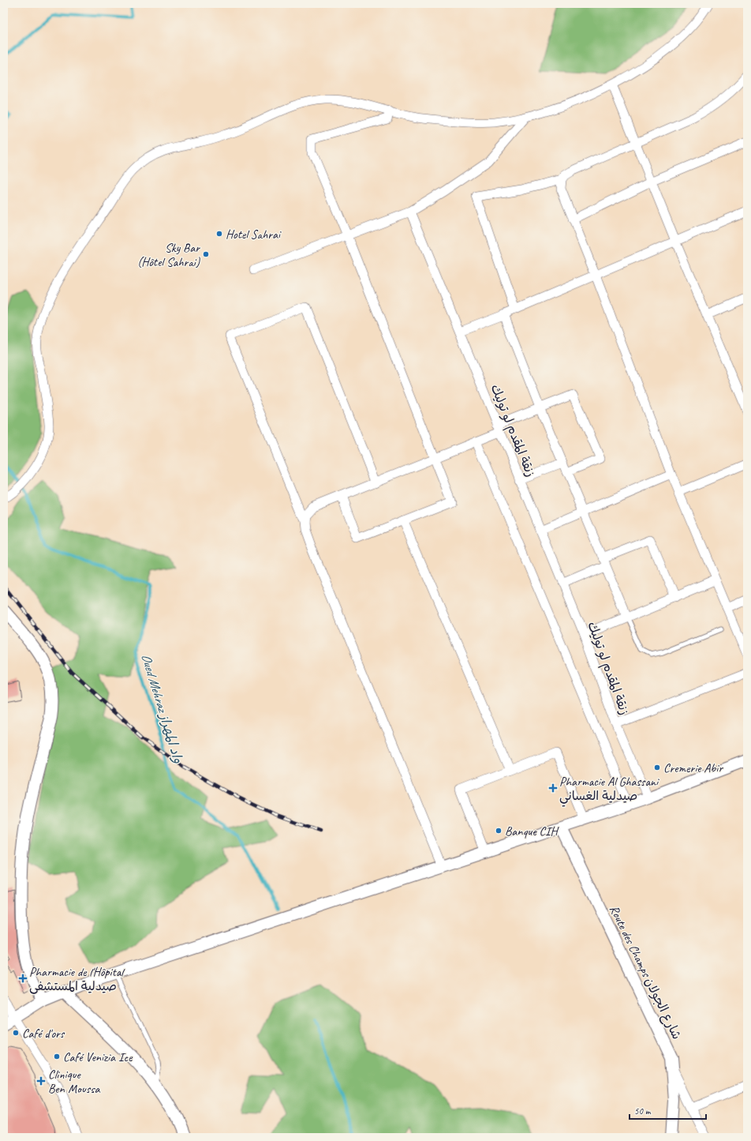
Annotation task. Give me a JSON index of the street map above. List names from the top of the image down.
{
  "streets": {
    "street": ["زنقة المقدم لو توليك", "Route des Champs شارع الجولان"]
  },
  "water": ["Oued Mehraz واد المهراز"],
  "places": {
    "other": [
      "Hotel Sahrai",
      "Sky Bar (Hôtel Sahrai)",
      "Cremerie Abir",
      "Banque CIH",
      "Café d'ors",
      "Café Venizia Ice"
    ],
    "health": ["Pharmacie Al Ghassani صيدلية الغساني", "Pharmacie de l'Hôpital صيدلية المستشفى", "Clinique Ben Moussa"]
  },
  "scale_bar": "50 m"
}
